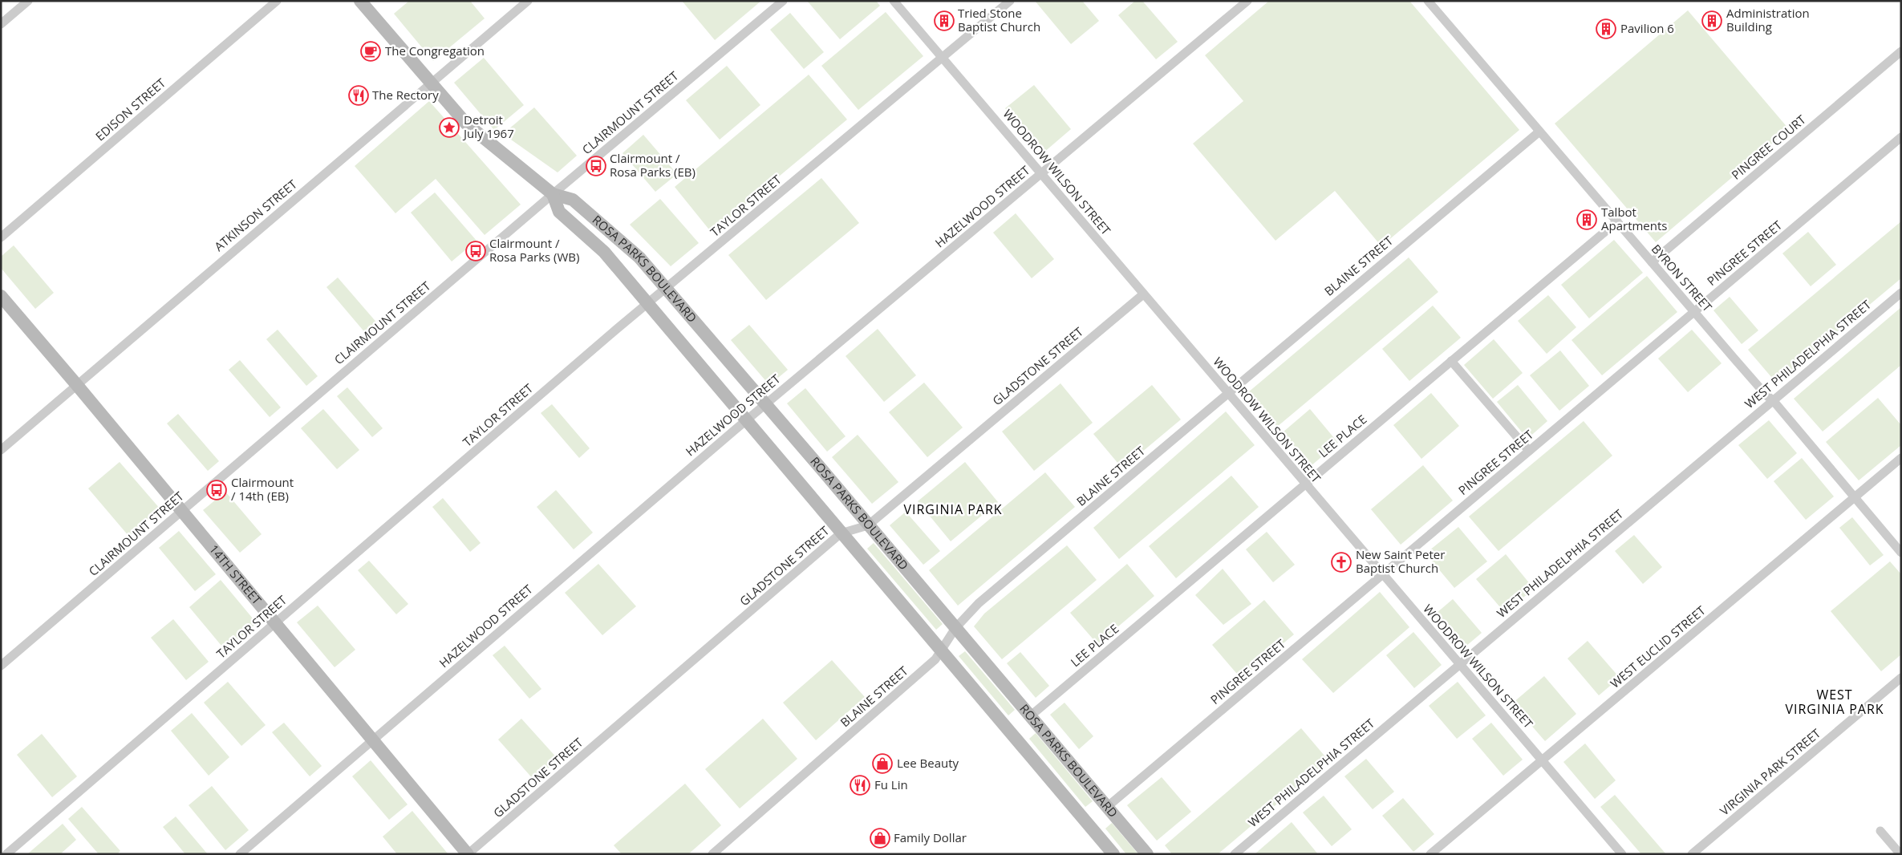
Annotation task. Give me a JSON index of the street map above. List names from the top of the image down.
{
  "streets": {
    "street": [
      "EDISON STREET",
      "CLAIRMOUNT STREET",
      "PINGREE COURT",
      "WOODROW WILSON STREET",
      "TAYLOR STREET",
      "HAZELWOOD STREET",
      "ATKINSON STREET",
      "PINGREE STREET",
      "BLAINE STREET",
      "ROSA PARKS BOULEVARD",
      "BYRON STREET",
      "WEST PHILADELPHIA STREET",
      "GLADSTONE STREET",
      "LEE PLACE",
      "14TH STREET",
      "WEST EUCLID STREET",
      "VIRGINIA PARK STREET"
    ]
  },
  "crossings": [
    ["CLAIRMOUNT STREET", "ROSA PARKS BOULEVARD"],
    ["CLAIRMOUNT STREET", "14TH STREET"],
    ["PINGREE COURT", "BYRON STREET"],
    ["WOODROW WILSON STREET", "TAYLOR STREET"],
    ["WOODROW WILSON STREET", "HAZELWOOD STREET"],
    ["WOODROW WILSON STREET", "PINGREE STREET"],
    ["WOODROW WILSON STREET", "BLAINE STREET"],
    ["WOODROW WILSON STREET", "WEST PHILADELPHIA STREET"],
    ["WOODROW WILSON STREET", "GLADSTONE STREET"],
    ["WOODROW WILSON STREET", "LEE PLACE"],
    ["WOODROW WILSON STREET", "WEST EUCLID STREET"],
    ["TAYLOR STREET", "ROSA PARKS BOULEVARD"],
    ["TAYLOR STREET", "14TH STREET"],
    ["HAZELWOOD STREET", "ROSA PARKS BOULEVARD"],
    ["HAZELWOOD STREET", "14TH STREET"],
    ["ATKINSON STREET", "ROSA PARKS BOULEVARD"],
    ["ATKINSON STREET", "14TH STREET"],
    ["PINGREE STREET", "ROSA PARKS BOULEVARD"],
    ["PINGREE STREET", "BYRON STREET"],
    ["BLAINE STREET", "ROSA PARKS BOULEVARD"],
    ["BLAINE STREET", "BYRON STREET"],
    ["ROSA PARKS BOULEVARD", "GLADSTONE STREET"],
    ["ROSA PARKS BOULEVARD", "LEE PLACE"],
    ["BYRON STREET", "WEST PHILADELPHIA STREET"],
    ["BYRON STREET", "LEE PLACE"],
    ["BYRON STREET", "WEST EUCLID STREET"],
    ["GLADSTONE STREET", "14TH STREET"]
  ],
  "districts": ["VIRGINIA PARK", "WEST VIRGINIA PARK"],
  "places": {
    "building": [
      "Tried Stone Baptist Church",
      "Administration Building",
      "Pavilion 6",
      "Talbot Apartments"
    ],
    "cafe": ["The Congregation"],
    "restaurant": ["The Rectory", "Fu Lin"],
    "place": ["Detroit July 1967"],
    "bus stop": ["Clairmount / Rosa Parks (EB)", "Clairmount / Rosa Parks (WB)", "Clairmount / 14th (EB)"],
    "church": ["New Saint Peter Baptist Church"],
    "shop": ["Lee Beauty", "Family Dollar"]
  }
}
